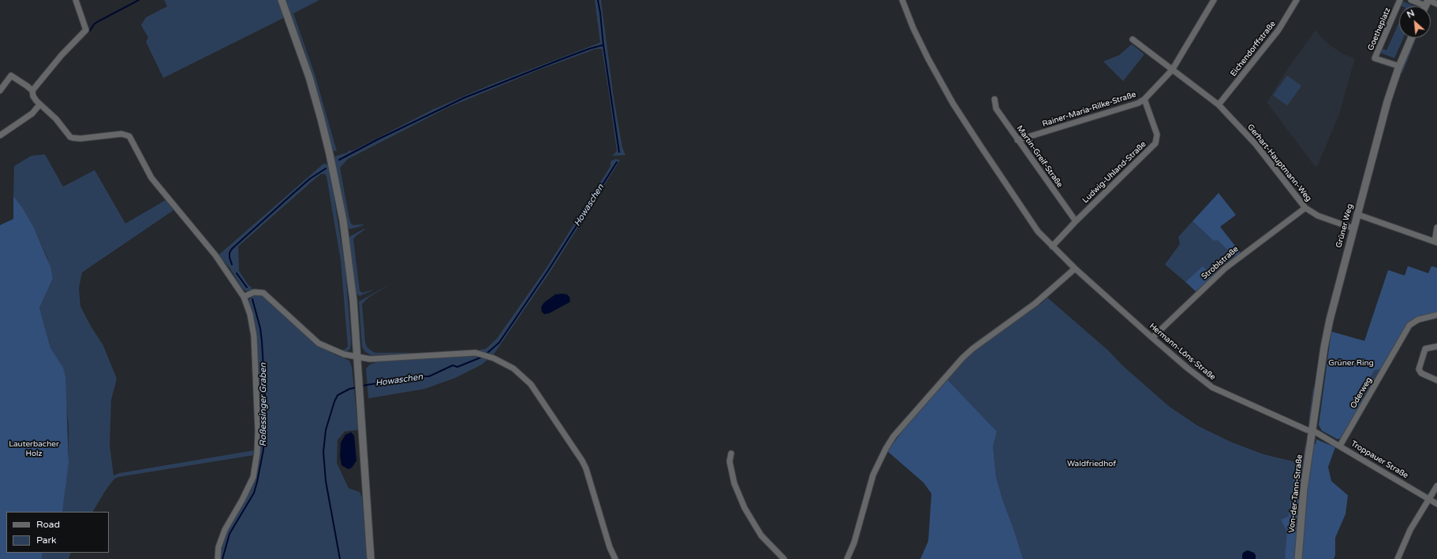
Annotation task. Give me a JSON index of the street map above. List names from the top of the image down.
{
  "streets": {
    "street": [
      "Goetheplatz",
      "Eichendorffstraße",
      "Rainer-Maria-Rilke-Straße",
      "Martin-Greif-Straße",
      "Gerhart-Hauptmann-Weg",
      "Ludwig-Uhland-Straße",
      "Grüner Weg",
      "Stroblstraße",
      "Hermann-Löns-Straße",
      "Oderweg",
      "Troppauer Straße",
      "Von-der-Tann-Straße"
    ]
  },
  "crossings": [
    ["Goetheplatz", "Grüner Weg"],
    ["Eichendorffstraße", "Gerhart-Hauptmann-Weg"],
    ["Rainer-Maria-Rilke-Straße", "Martin-Greif-Straße"],
    ["Rainer-Maria-Rilke-Straße", "Gerhart-Hauptmann-Weg"],
    ["Rainer-Maria-Rilke-Straße", "Ludwig-Uhland-Straße"],
    ["Martin-Greif-Straße", "Ludwig-Uhland-Straße"],
    ["Gerhart-Hauptmann-Weg", "Grüner Weg"],
    ["Gerhart-Hauptmann-Weg", "Stroblstraße"],
    ["Ludwig-Uhland-Straße", "Hermann-Löns-Straße"],
    ["Grüner Weg", "Hermann-Löns-Straße"],
    ["Grüner Weg", "Troppauer Straße"],
    ["Grüner Weg", "Von-der-Tann-Straße"],
    ["Stroblstraße", "Hermann-Löns-Straße"],
    ["Hermann-Löns-Straße", "Troppauer Straße"],
    ["Hermann-Löns-Straße", "Von-der-Tann-Straße"],
    ["Oderweg", "Troppauer Straße"],
    ["Troppauer Straße", "Von-der-Tann-Straße"]
  ],
  "water": ["Howaschen", "Roßessinger Graben"],
  "parks": ["Grüner Ring", "Lauterbacher Holz", "Waldfriedhof"],
  "legend": ["Road", "Park"],
  "north": "top left"
}
